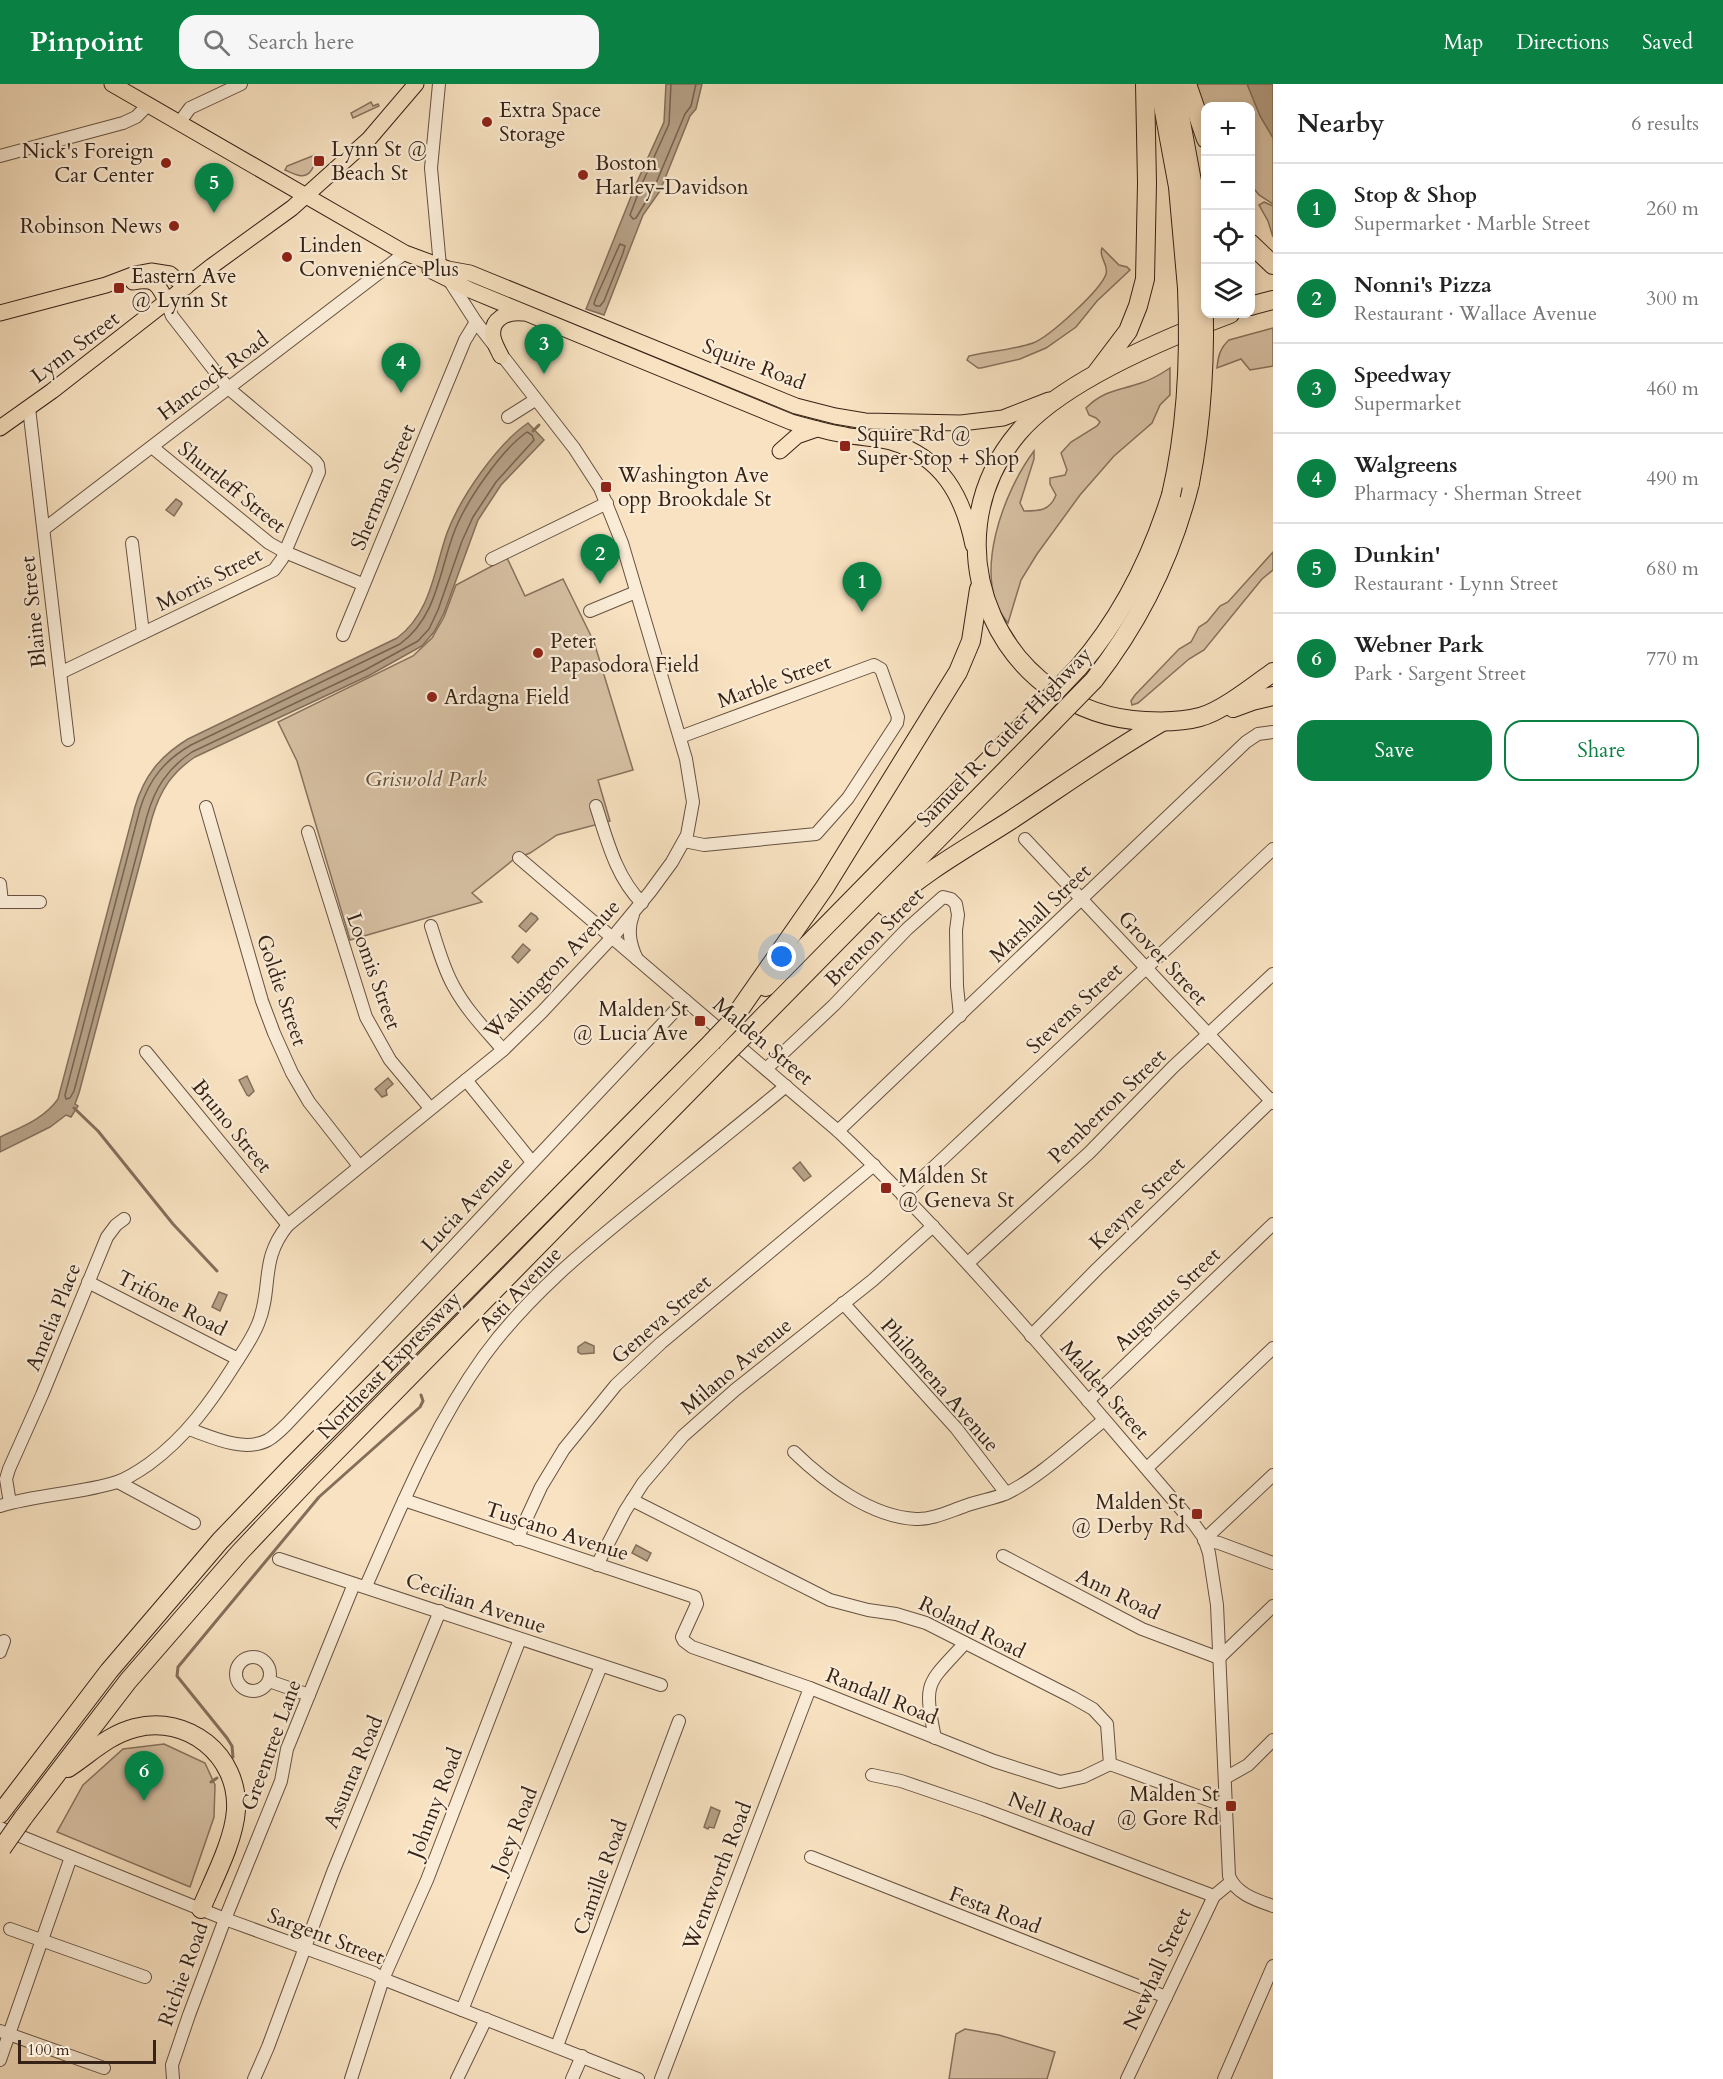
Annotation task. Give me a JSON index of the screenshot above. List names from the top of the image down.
{
  "streets": {
    "highway": ["Samuel R. Cutler Highway", "Northeast Expressway"],
    "main road": ["Lynn Street", "Squire Road"],
    "street": [
      "Hancock Road",
      "Shurtleff Street",
      "Sherman Street",
      "Morris Street",
      "Blaine Street",
      "Marble Street",
      "Marshall Street",
      "Brenton Street",
      "Grover Street",
      "Washington Avenue",
      "Loomis Street",
      "Goldie Street",
      "Stevens Street",
      "Malden Street",
      "Pemberton Street",
      "Bruno Street",
      "Keayne Street",
      "Lucia Avenue",
      "Asti Avenue",
      "Augustus Street",
      "Trifone Road",
      "Amelia Place",
      "Geneva Street",
      "Milano Avenue",
      "Philomena Avenue",
      "Tuscano Avenue",
      "Ann Road",
      "Cecilian Avenue",
      "Roland Road",
      "Randall Road",
      "Greentree Lane",
      "Assunta Road",
      "Johnny Road",
      "Nell Road",
      "Joey Road",
      "Wentworth Road",
      "Camille Road",
      "Festa Road",
      "Sargent Street",
      "Newhall Street",
      "Richie Road"
    ]
  },
  "crossings": [
    ["Lynn Street", "Blaine Street"],
    ["Squire Road", "Hancock Road"],
    ["Squire Road", "Washington Avenue"],
    ["Hancock Road", "Shurtleff Street"],
    ["Hancock Road", "Morris Street"],
    ["Hancock Road", "Blaine Street"],
    ["Shurtleff Street", "Sherman Street"],
    ["Shurtleff Street", "Morris Street"],
    ["Sherman Street", "Washington Avenue"],
    ["Morris Street", "Blaine Street"],
    ["Marble Street", "Washington Avenue"],
    ["Samuel R. Cutler Highway", "Northeast Expressway"],
    ["Marshall Street", "Brenton Street"],
    ["Marshall Street", "Grover Street"],
    ["Marshall Street", "Malden Street"],
    ["Brenton Street", "Malden Street"],
    ["Grover Street", "Stevens Street"],
    ["Grover Street", "Pemberton Street"],
    ["Grover Street", "Keayne Street"],
    ["Washington Avenue", "Loomis Street"],
    ["Washington Avenue", "Goldie Street"],
    ["Washington Avenue", "Malden Street"],
    ["Washington Avenue", "Bruno Street"],
    ["Washington Avenue", "Lucia Avenue"],
    ["Washington Avenue", "Trifone Road"],
    ["Washington Avenue", "Amelia Place"],
    ["Stevens Street", "Malden Street"],
    ["Malden Street", "Pemberton Street"],
    ["Malden Street", "Keayne Street"],
    ["Malden Street", "Lucia Avenue"],
    ["Malden Street", "Asti Avenue"],
    ["Malden Street", "Augustus Street"],
    ["Malden Street", "Geneva Street"],
    ["Malden Street", "Milano Avenue"],
    ["Malden Street", "Ann Road"],
    ["Malden Street", "Newhall Street"],
    ["Asti Avenue", "Tuscano Avenue"],
    ["Asti Avenue", "Cecilian Avenue"],
    ["Asti Avenue", "Greentree Lane"],
    ["Trifone Road", "Amelia Place"],
    ["Geneva Street", "Tuscano Avenue"],
    ["Milano Avenue", "Philomena Avenue"],
    ["Milano Avenue", "Tuscano Avenue"],
    ["Milano Avenue", "Roland Road"],
    ["Tuscano Avenue", "Randall Road"],
    ["Cecilian Avenue", "Greentree Lane"],
    ["Cecilian Avenue", "Assunta Road"],
    ["Cecilian Avenue", "Johnny Road"],
    ["Cecilian Avenue", "Joey Road"],
    ["Roland Road", "Randall Road"],
    ["Randall Road", "Wentworth Road"],
    ["Greentree Lane", "Sargent Street"],
    ["Greentree Lane", "Richie Road"],
    ["Assunta Road", "Sargent Street"],
    ["Johnny Road", "Sargent Street"],
    ["Nell Road", "Newhall Street"],
    ["Joey Road", "Sargent Street"],
    ["Camille Road", "Sargent Street"],
    ["Festa Road", "Newhall Street"],
    ["Sargent Street", "Richie Road"]
  ],
  "parks": ["Griswold Park"],
  "places": {
    "other": [
      "Extra Space Storage",
      "Nick's Foreign Car Center",
      "Boston Harley-Davidson",
      "Robinson News",
      "Linden Convenience Plus",
      "Peter Papasodora Field",
      "Ardagna Field"
    ],
    "transit": [
      "Lynn St @ Beach St",
      "Eastern Ave @ Lynn St",
      "Squire Rd @ Super Stop + Shop",
      "Washington Ave opp Brookdale St",
      "Malden St @ Lucia Ave",
      "Malden St @ Geneva St",
      "Malden St @ Derby Rd",
      "Malden St @ Gore Rd"
    ]
  },
  "scale_bar": "100 m",
  "page": {
    "header": "Pinpoint",
    "search": "Search here",
    "nav": ["Map", "Directions", "Saved"],
    "heading": ["Nearby", "6 results"],
    "map_buttons": ["+", "−"],
    "list": [
      {
        "mark": "1",
        "name": "Stop & Shop",
        "note": "Supermarket · Marble Street",
        "value": "260 m"
      },
      {
        "mark": "2",
        "name": "Nonni's Pizza",
        "note": "Restaurant · Wallace Avenue",
        "value": "300 m"
      },
      {
        "mark": "3",
        "name": "Speedway",
        "note": "Supermarket",
        "value": "460 m"
      },
      {
        "mark": "4",
        "name": "Walgreens",
        "note": "Pharmacy · Sherman Street",
        "value": "490 m"
      },
      {
        "mark": "5",
        "name": "Dunkin'",
        "note": "Restaurant · Lynn Street",
        "value": "680 m"
      },
      {
        "mark": "6",
        "name": "Webner Park",
        "note": "Park · Sargent Street",
        "value": "770 m"
      }
    ],
    "pins": [
      "5",
      "3",
      "4",
      "2",
      "1",
      "6"
    ],
    "buttons": ["Save", "Share"],
    "scale": "100 m"
  }
}
